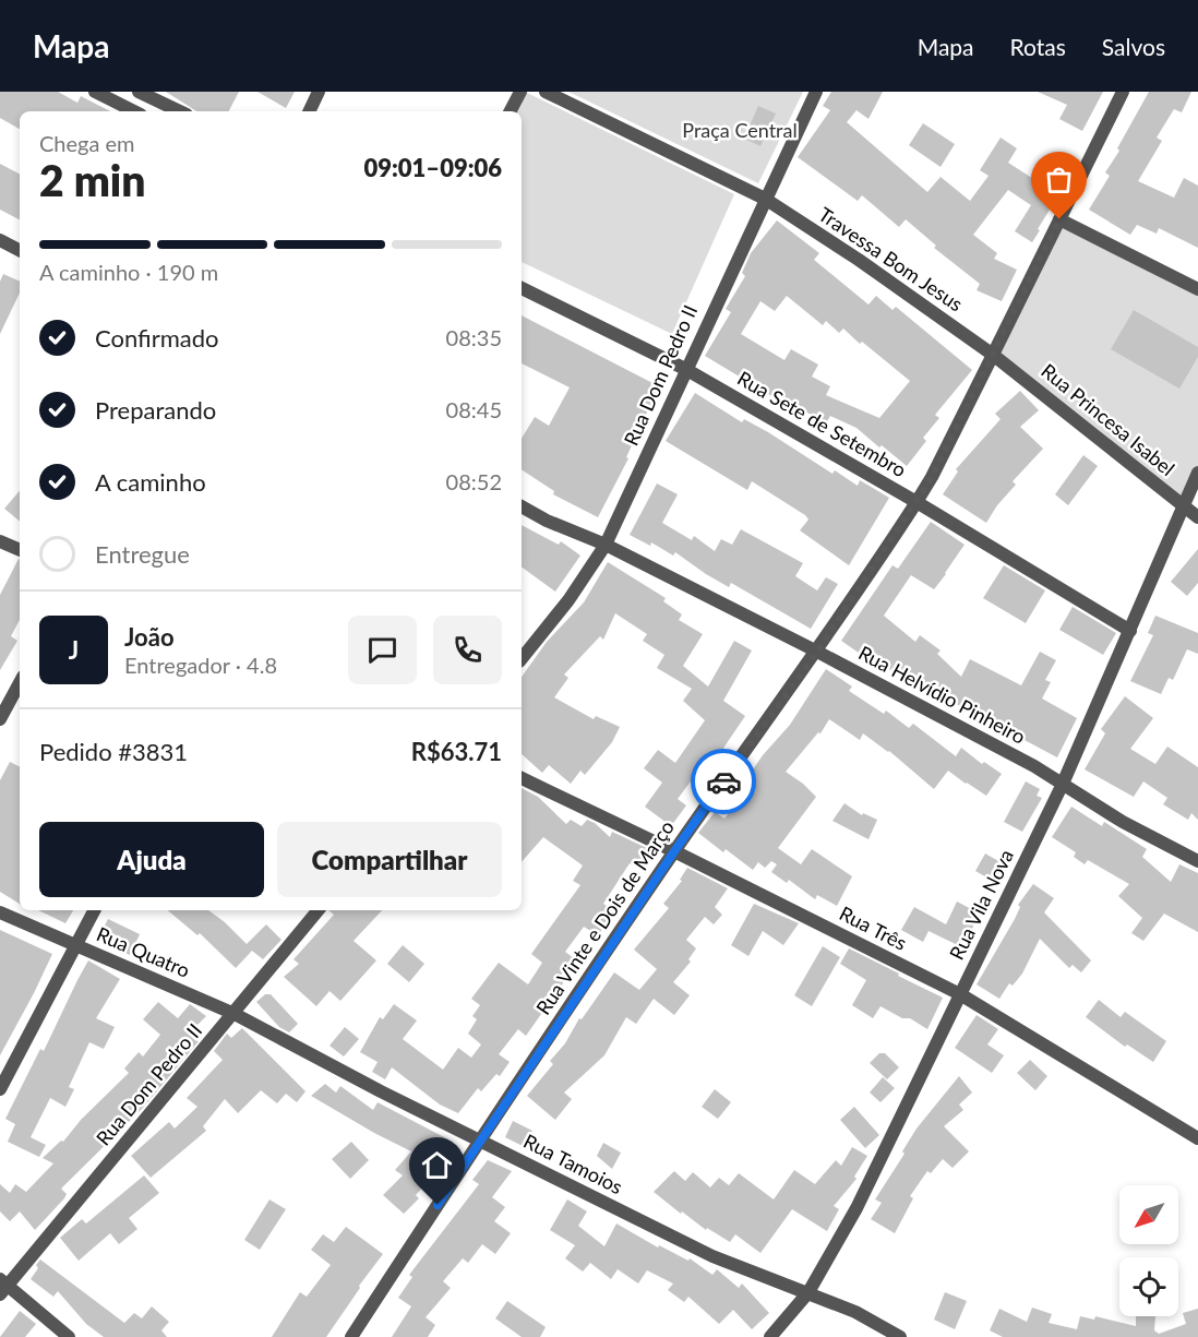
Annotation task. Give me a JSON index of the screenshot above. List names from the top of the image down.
{
  "streets": {
    "street": [
      "Travessa Bom Jesus",
      "Rua Dom Pedro II",
      "Rua Princesa Isabel",
      "Rua Sete de Setembro",
      "Rua Helvídio Pinheiro",
      "Rua Vila Nova",
      "Rua Vinte e Dois de Março",
      "Rua Três",
      "Rua Quatro",
      "Rua Tamoios"
    ]
  },
  "crossings": [
    ["Travessa Bom Jesus", "Rua Dom Pedro II"],
    ["Travessa Bom Jesus", "Rua Princesa Isabel"],
    ["Travessa Bom Jesus", "Rua Vinte e Dois de Março"],
    ["Rua Dom Pedro II", "Rua Sete de Setembro"],
    ["Rua Dom Pedro II", "Rua Helvídio Pinheiro"],
    ["Rua Dom Pedro II", "Rua Quatro"],
    ["Rua Dom Pedro II", "Rua Tamoios"],
    ["Rua Princesa Isabel", "Rua Vila Nova"],
    ["Rua Princesa Isabel", "Rua Vinte e Dois de Março"],
    ["Rua Sete de Setembro", "Rua Vila Nova"],
    ["Rua Sete de Setembro", "Rua Vinte e Dois de Março"],
    ["Rua Helvídio Pinheiro", "Rua Vila Nova"],
    ["Rua Helvídio Pinheiro", "Rua Vinte e Dois de Março"],
    ["Rua Vila Nova", "Rua Três"],
    ["Rua Vila Nova", "Rua Tamoios"],
    ["Rua Vinte e Dois de Março", "Rua Três"],
    ["Rua Vinte e Dois de Março", "Rua Tamoios"],
    ["Rua Quatro", "Rua Tamoios"]
  ],
  "parks": ["Praça Central"],
  "north": "bottom left",
  "page": {
    "header": "Mapa",
    "nav": ["Mapa", "Rotas", "Salvos"],
    "heading": ["2 min", "Chega em", "09:01–09:06"],
    "panel": [
      "João",
      "Entregador · 4.8",
      "Pedido #3831",
      "R$63.71"
    ],
    "bar": "A caminho · 190 m",
    "list": [
      ["Confirmado", "08:35"],
      ["Preparando", "08:45"],
      ["A caminho", "08:52"],
      "Entregue"
    ],
    "round": "J",
    "buttons": ["Ajuda", "Compartilhar"]
  }
}
